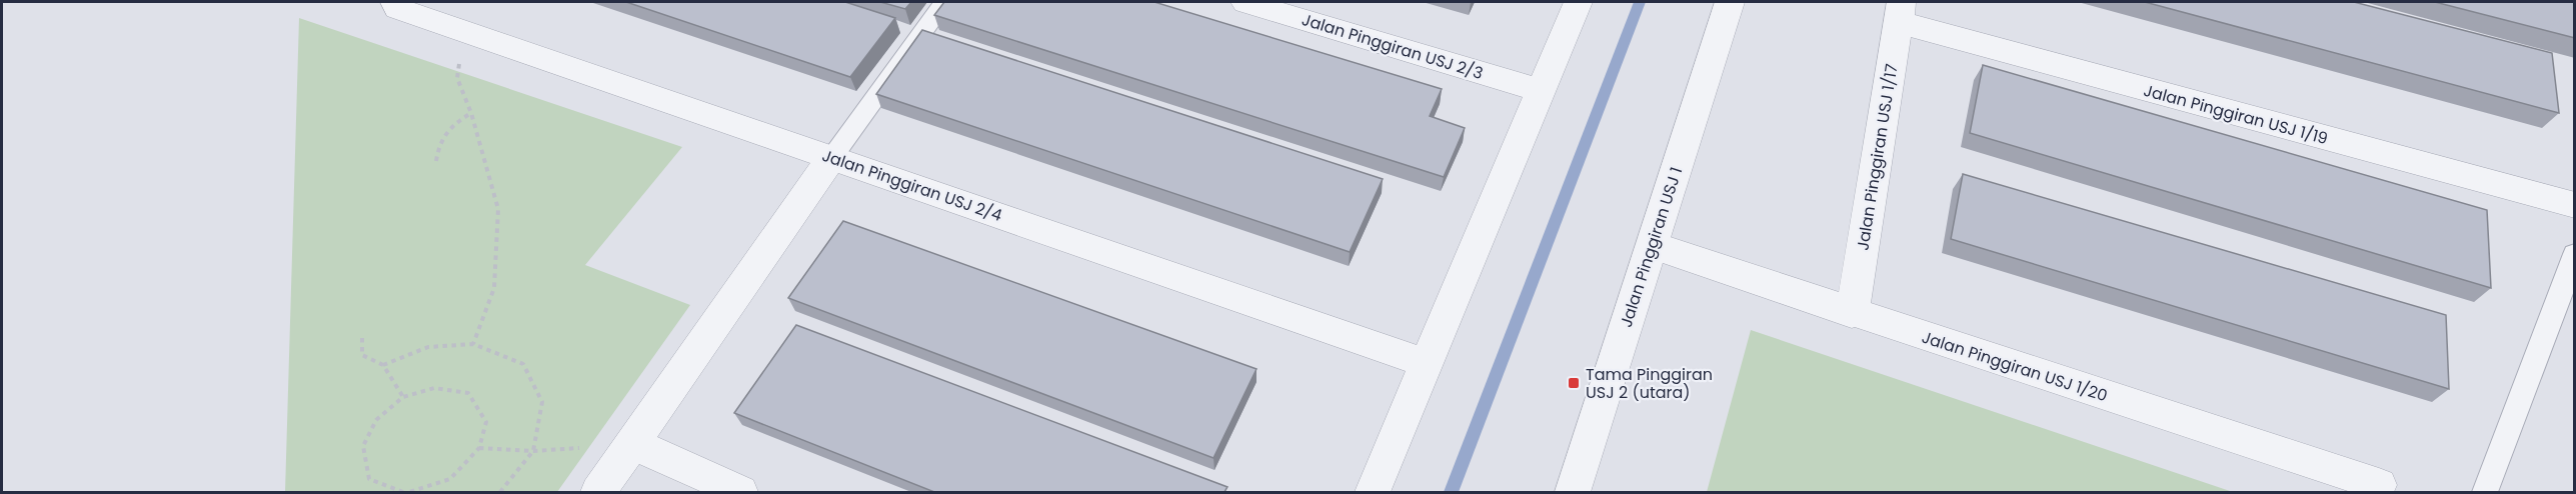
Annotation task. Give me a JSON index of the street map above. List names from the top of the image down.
{
  "streets": {
    "street": [
      "Jalan Pinggiran USJ 2/3",
      "Jalan Pinggiran USJ 1/19",
      "Jalan Pinggiran USJ 1/17",
      "Jalan Pinggiran USJ 2/4",
      "Jalan Pinggiran USJ 1",
      "Jalan Pinggiran USJ 1/20"
    ]
  },
  "crossings": [
    ["Jalan Pinggiran USJ 1/19", "Jalan Pinggiran USJ 1/17"],
    ["Jalan Pinggiran USJ 1/17", "Jalan Pinggiran USJ 1/20"],
    ["Jalan Pinggiran USJ 1", "Jalan Pinggiran USJ 1/20"]
  ],
  "places": {
    "transit": ["Tama Pinggiran USJ 2 (utara)"]
  }
}
